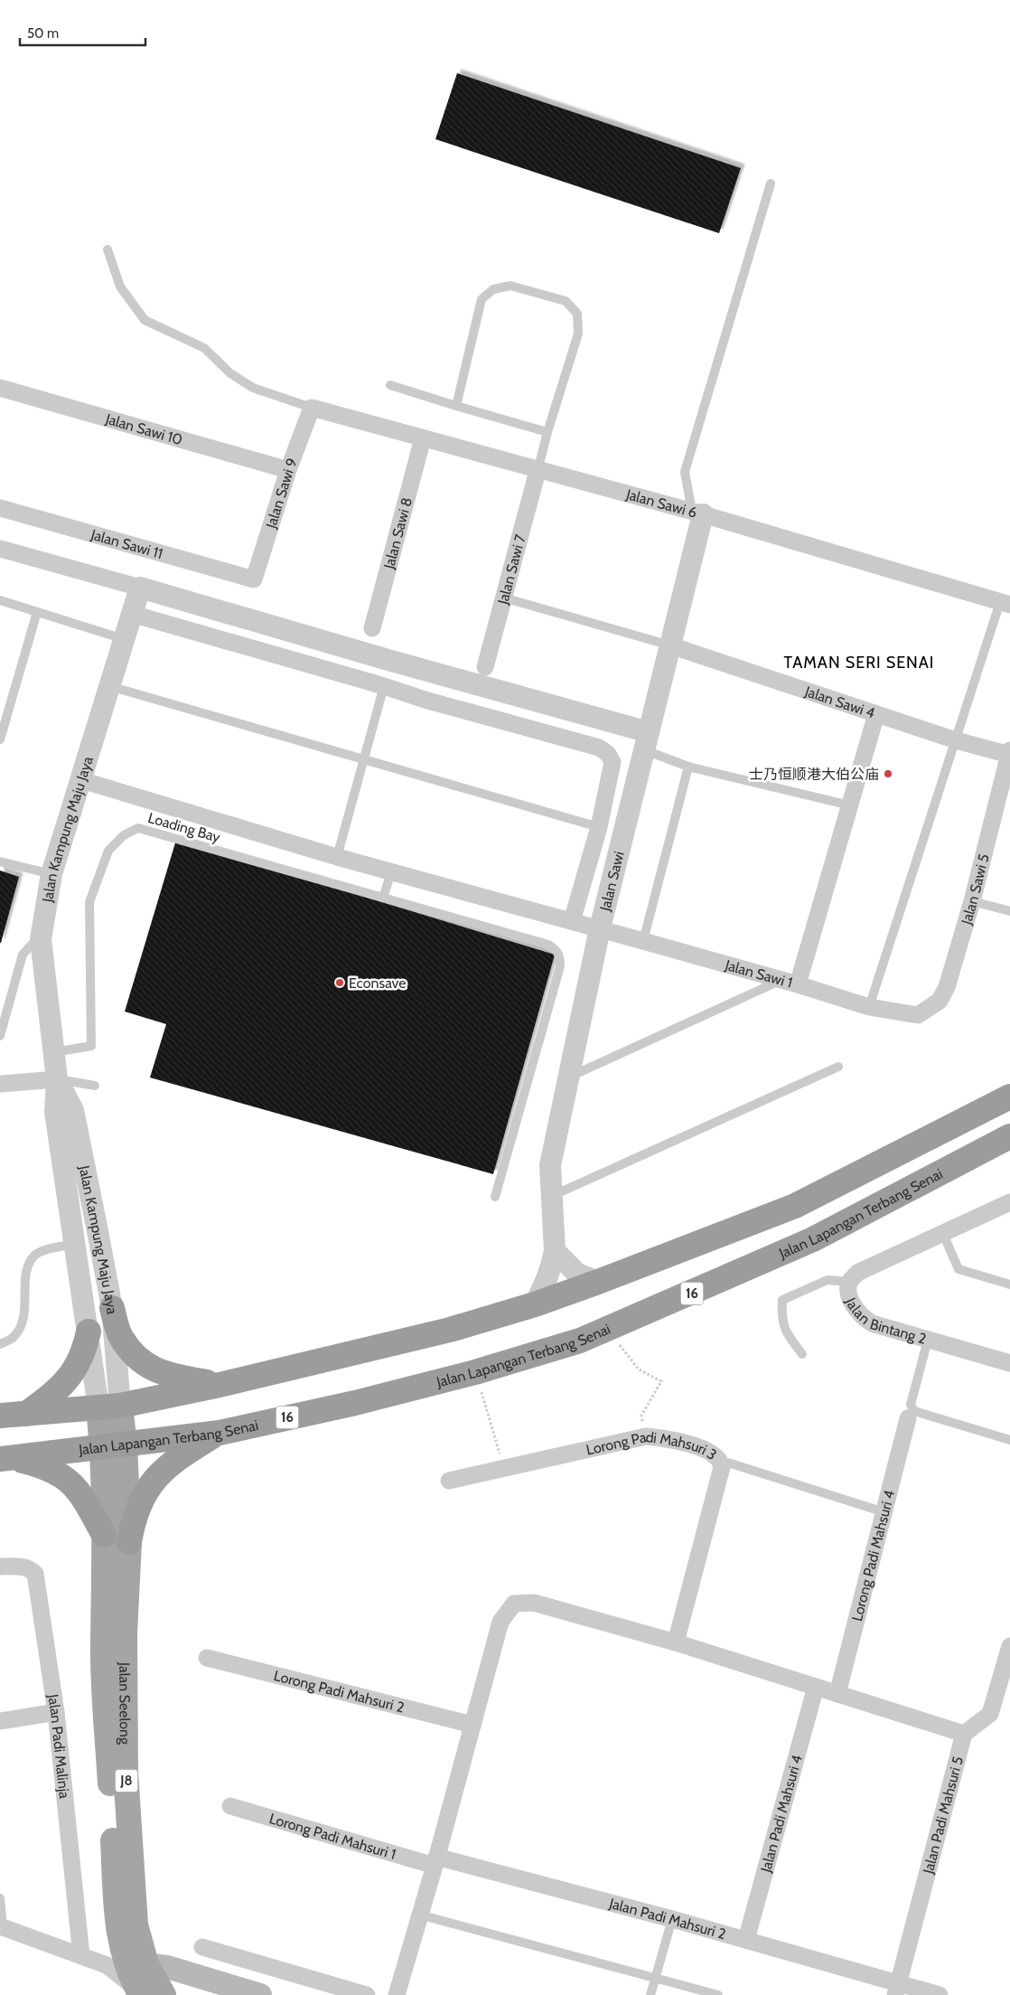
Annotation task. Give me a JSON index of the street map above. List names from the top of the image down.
{
  "streets": {
    "highway": ["Jalan Lapangan Terbang Senai", "16"],
    "main road": ["Jalan Seelong", "J8"],
    "street": [
      "Jalan Sawi 10",
      "Jalan Sawi 9",
      "Jalan Sawi 6",
      "Jalan Sawi 8",
      "Jalan Sawi 11",
      "Jalan Sawi 7",
      "Jalan Sawi 4",
      "Jalan Kampung Maju Jaya",
      "Jalan Sawi",
      "Jalan Sawi 5",
      "Jalan Sawi 1",
      "Jalan Bintang 2",
      "Lorong Padi Mahsuri 3",
      "Lorong Padi Mahsuri 4",
      "Lorong Padi Mahsuri 2",
      "Jalan Padi Malinja",
      "Jalan Padi Mahsuri 4",
      "Jalan Padi Mahsuri 5",
      "Lorong Padi Mahsuri 1",
      "Jalan Padi Mahsuri 2"
    ],
    "lane": ["Loading Bay"]
  },
  "crossings": [
    ["Jalan Sawi 10", "Jalan Sawi 9"],
    ["Jalan Sawi 9", "Jalan Sawi 6"],
    ["Jalan Sawi 9", "Jalan Sawi 11"],
    ["Jalan Sawi 6", "Jalan Sawi 8"],
    ["Jalan Sawi 6", "Jalan Sawi 7"],
    ["Jalan Sawi 6", "Jalan Sawi"],
    ["Jalan Sawi 4", "Jalan Sawi"],
    ["Jalan Sawi 4", "Jalan Sawi 5"],
    ["Loading Bay", "Jalan Kampung Maju Jaya"],
    ["Jalan Kampung Maju Jaya", "Jalan Sawi 1"],
    ["Jalan Kampung Maju Jaya", "Jalan Seelong"],
    ["Jalan Sawi", "Jalan Sawi 1"],
    ["Jalan Sawi 5", "Jalan Sawi 1"],
    ["Jalan Lapangan Terbang Senai", "Jalan Seelong"],
    ["Jalan Padi Mahsuri 4", "Jalan Padi Mahsuri 2"],
    ["Jalan Padi Mahsuri 5", "Jalan Padi Mahsuri 2"],
    ["Lorong Padi Mahsuri 1", "Jalan Padi Mahsuri 2"]
  ],
  "districts": ["TAMAN SERI SENAI"],
  "places": ["士乃恒顺港大伯公庙", "Econsave"],
  "scale_bar": "50 m"
}
